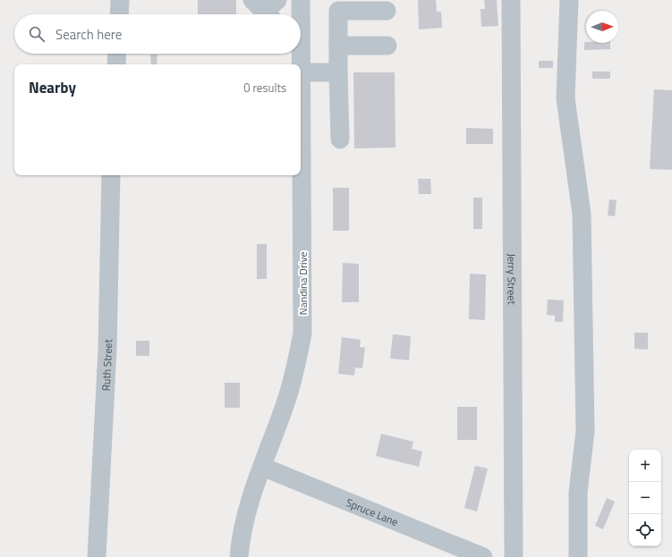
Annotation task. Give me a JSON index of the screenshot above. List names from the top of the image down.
{
  "streets": {
    "street": [
      "Jerry Street",
      "Nandina Drive",
      "Ruth Street",
      "Spruce Lane"
    ]
  },
  "crossings": [
    ["Nandina Drive", "Spruce Lane"]
  ],
  "north": "right",
  "page": {
    "search": "Search here",
    "heading": ["Nearby", "0 results"],
    "map_buttons": ["+", "−"]
  }
}
